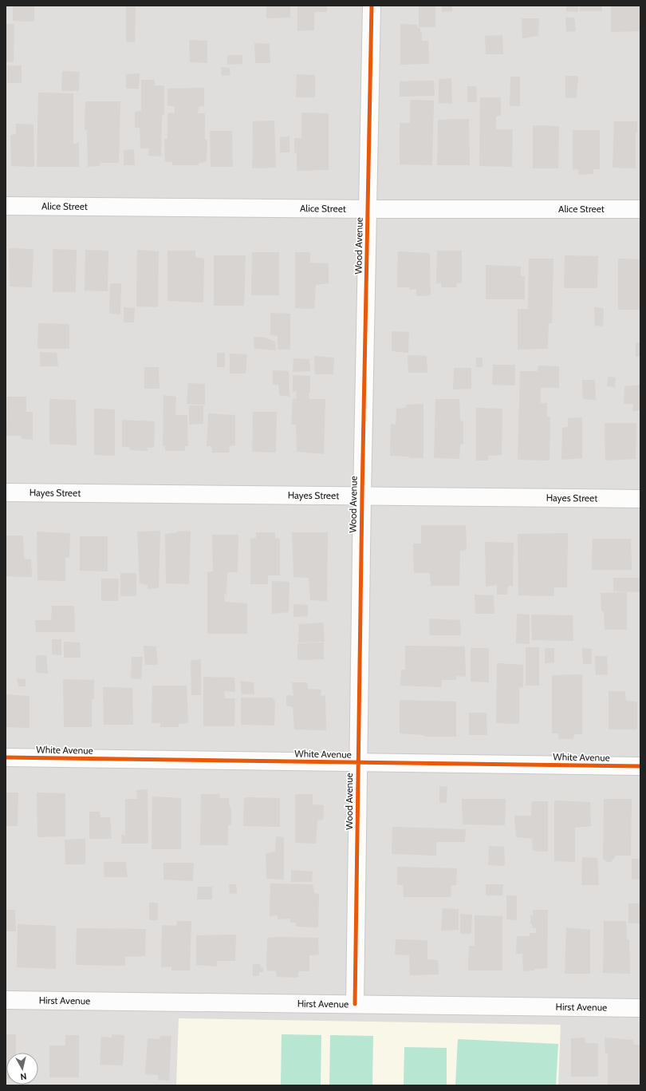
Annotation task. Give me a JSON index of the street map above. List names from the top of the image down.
{
  "streets": {
    "street": [
      "Alice Street",
      "Wood Avenue",
      "Hayes Street",
      "White Avenue",
      "Hirst Avenue"
    ]
  },
  "crossings": [
    ["Alice Street", "Wood Avenue"],
    ["Wood Avenue", "Hayes Street"],
    ["Wood Avenue", "White Avenue"],
    ["Wood Avenue", "Hirst Avenue"]
  ],
  "north": "bottom"
}
